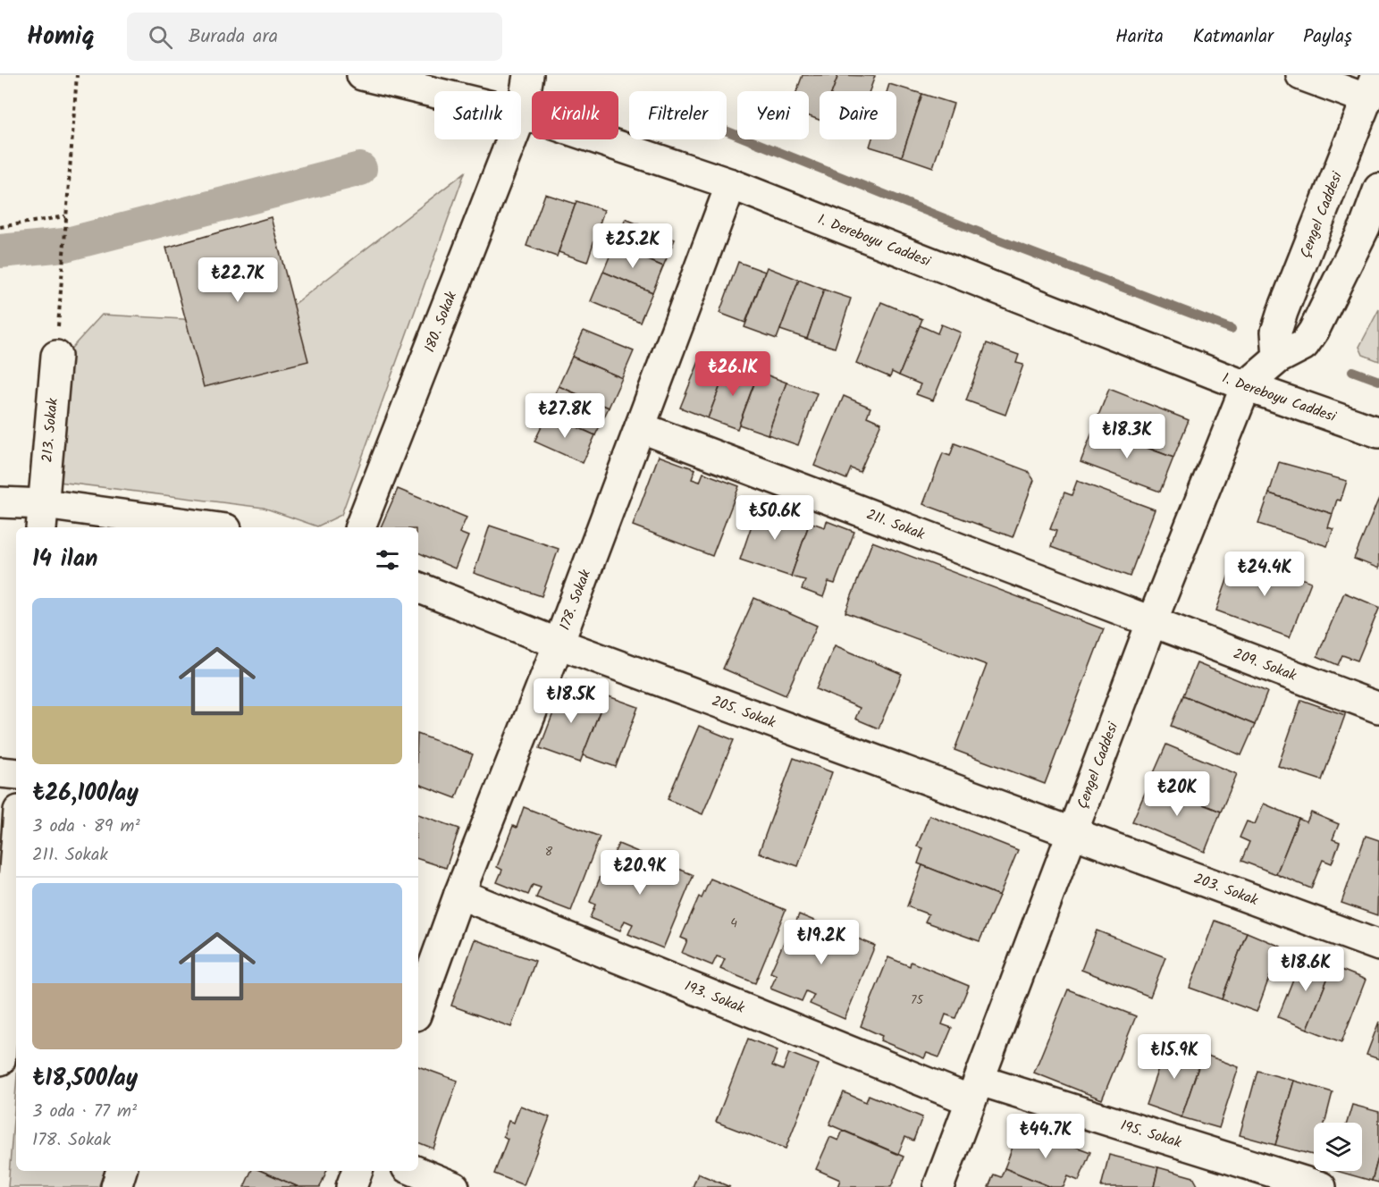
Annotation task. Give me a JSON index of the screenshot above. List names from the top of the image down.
{
  "streets": {
    "street": [
      "Çengel Caddesi",
      "1. Dereboyu Caddesi",
      "180. Sokak",
      "213. Sokak",
      "211. Sokak",
      "178. Sokak",
      "209. Sokak",
      "205. Sokak",
      "203. Sokak",
      "193. Sokak",
      "195. Sokak"
    ]
  },
  "crossings": [
    ["Çengel Caddesi", "1. Dereboyu Caddesi"],
    ["Çengel Caddesi", "211. Sokak"],
    ["Çengel Caddesi", "209. Sokak"],
    ["Çengel Caddesi", "205. Sokak"],
    ["Çengel Caddesi", "203. Sokak"],
    ["Çengel Caddesi", "193. Sokak"],
    ["Çengel Caddesi", "195. Sokak"],
    ["1. Dereboyu Caddesi", "180. Sokak"],
    ["1. Dereboyu Caddesi", "178. Sokak"],
    ["211. Sokak", "178. Sokak"],
    ["211. Sokak", "209. Sokak"],
    ["178. Sokak", "205. Sokak"],
    ["178. Sokak", "193. Sokak"],
    ["205. Sokak", "203. Sokak"],
    ["193. Sokak", "195. Sokak"]
  ],
  "house_numbers": ["8", "4", "75"],
  "page": {
    "header": "Homiq",
    "search": "Burada ara",
    "nav": ["Harita", "Katmanlar", "Paylaş"],
    "chip": [
      "Satılık",
      "Kiralık",
      "Filtreler",
      "Yeni",
      "Daire"
    ],
    "price": [
      "₺25.2K",
      "₺22.7K",
      "₺26.1K",
      "₺27.8K",
      "₺18.3K",
      "₺50.6K",
      "₺24.4K",
      "₺18.5K",
      "₺20K",
      "₺20.9K",
      "₺19.2K",
      "₺18.6K",
      "₺15.9K",
      "₺44.7K"
    ],
    "heading": "14 ilan",
    "list": [
      {
        "name": "₺26,100/ay",
        "note": "3 oda · 89 m² · 211. Sokak"
      },
      {
        "name": "₺18,500/ay",
        "note": "3 oda · 77 m² · 178. Sokak"
      }
    ]
  }
}
